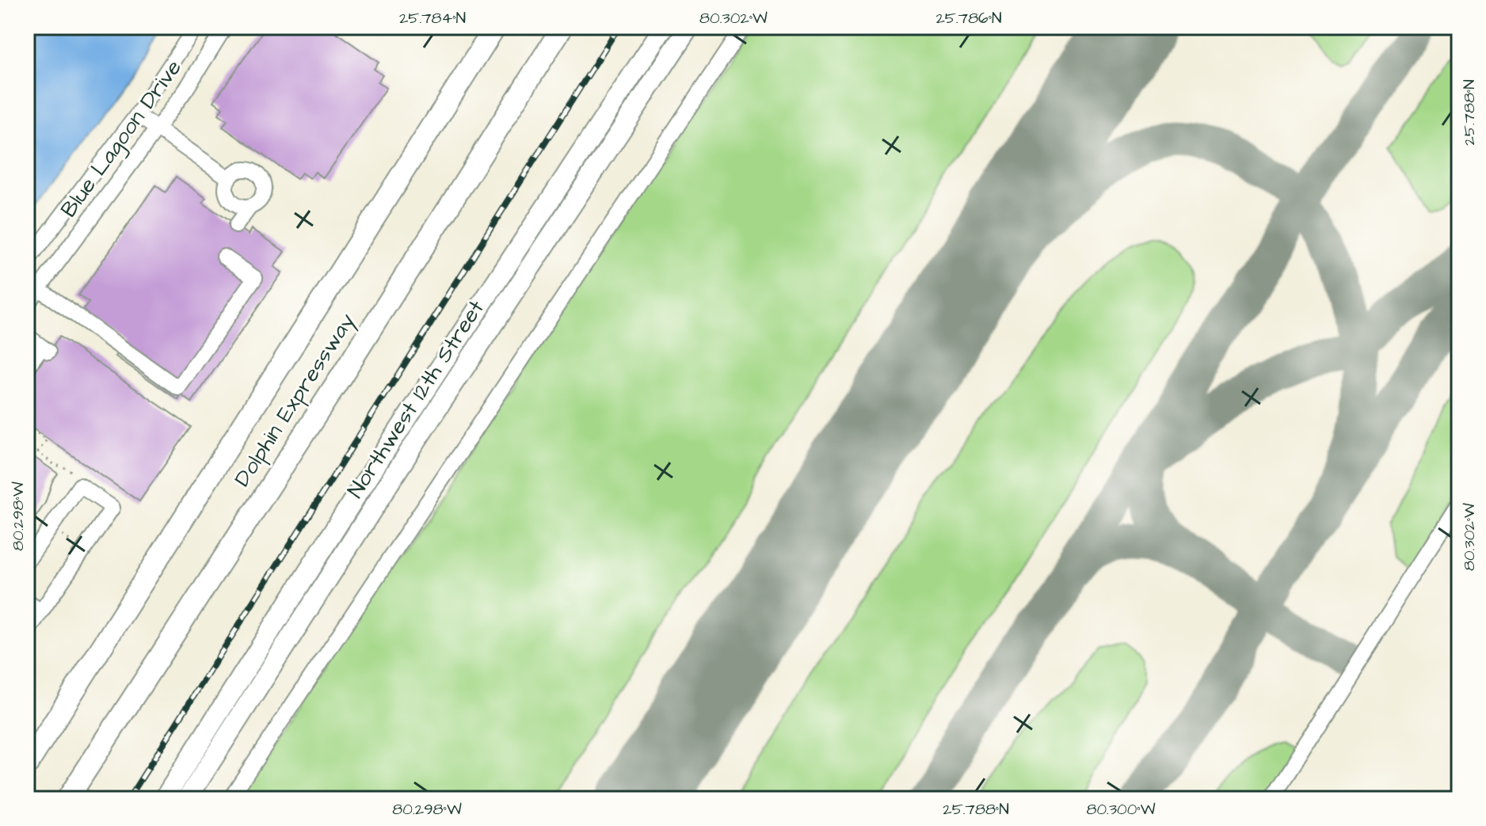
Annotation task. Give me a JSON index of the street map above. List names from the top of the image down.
{
  "streets": {
    "highway": ["Dolphin Expressway"],
    "main road": ["Northwest 12th Street"],
    "street": ["Blue Lagoon Drive"]
  },
  "coordinates": [
    "25.784°N",
    "80.302°W",
    "25.786°N",
    "25.788°N",
    "80.298°W",
    "80.300°W"
  ]
}
